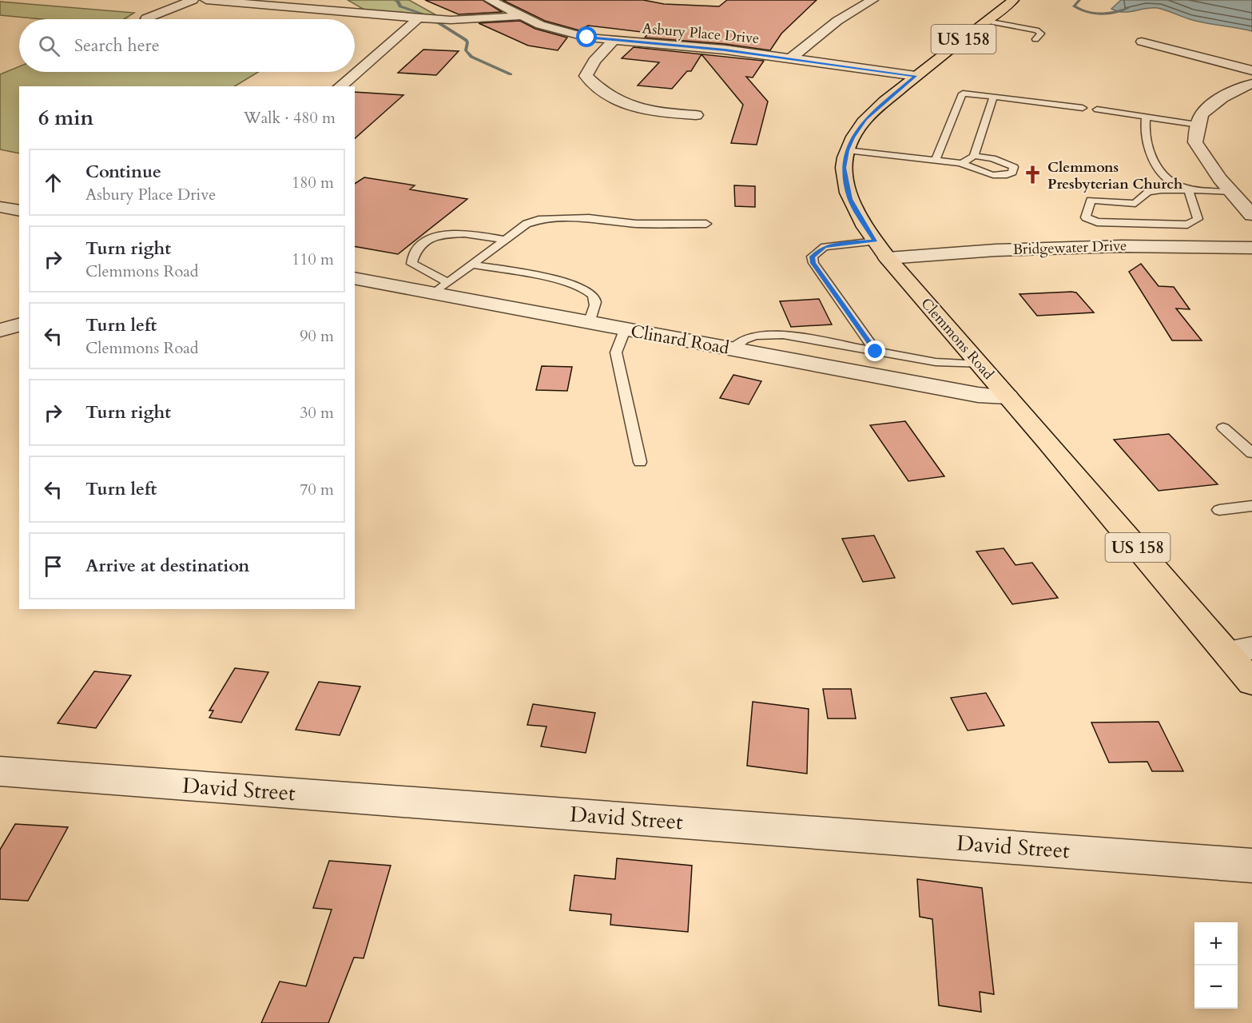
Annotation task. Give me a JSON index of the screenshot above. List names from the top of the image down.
{
  "streets": {
    "main road": ["US 158", "Clemmons Road"],
    "street": [
      "Asbury Place Drive",
      "Bridgewater Drive",
      "Clinard Road",
      "David Street"
    ]
  },
  "crossings": [
    ["Asbury Place Drive", "Clemmons Road"],
    ["Bridgewater Drive", "Clemmons Road"],
    ["Clemmons Road", "Clinard Road"]
  ],
  "places": {
    "church": ["Clemmons Presbyterian Church"]
  },
  "page": {
    "search": "Search here",
    "heading": ["6 min", "Walk · 480 m"],
    "list": [
      ["Continue", "Asbury Place Drive", "180 m"],
      ["Turn right", "Clemmons Road", "110 m"],
      ["Turn left", "Clemmons Road", "90 m"],
      ["Turn right", "30 m"],
      ["Turn left", "70 m"],
      "Arrive at destination"
    ],
    "map_buttons": ["+", "−"]
  }
}
